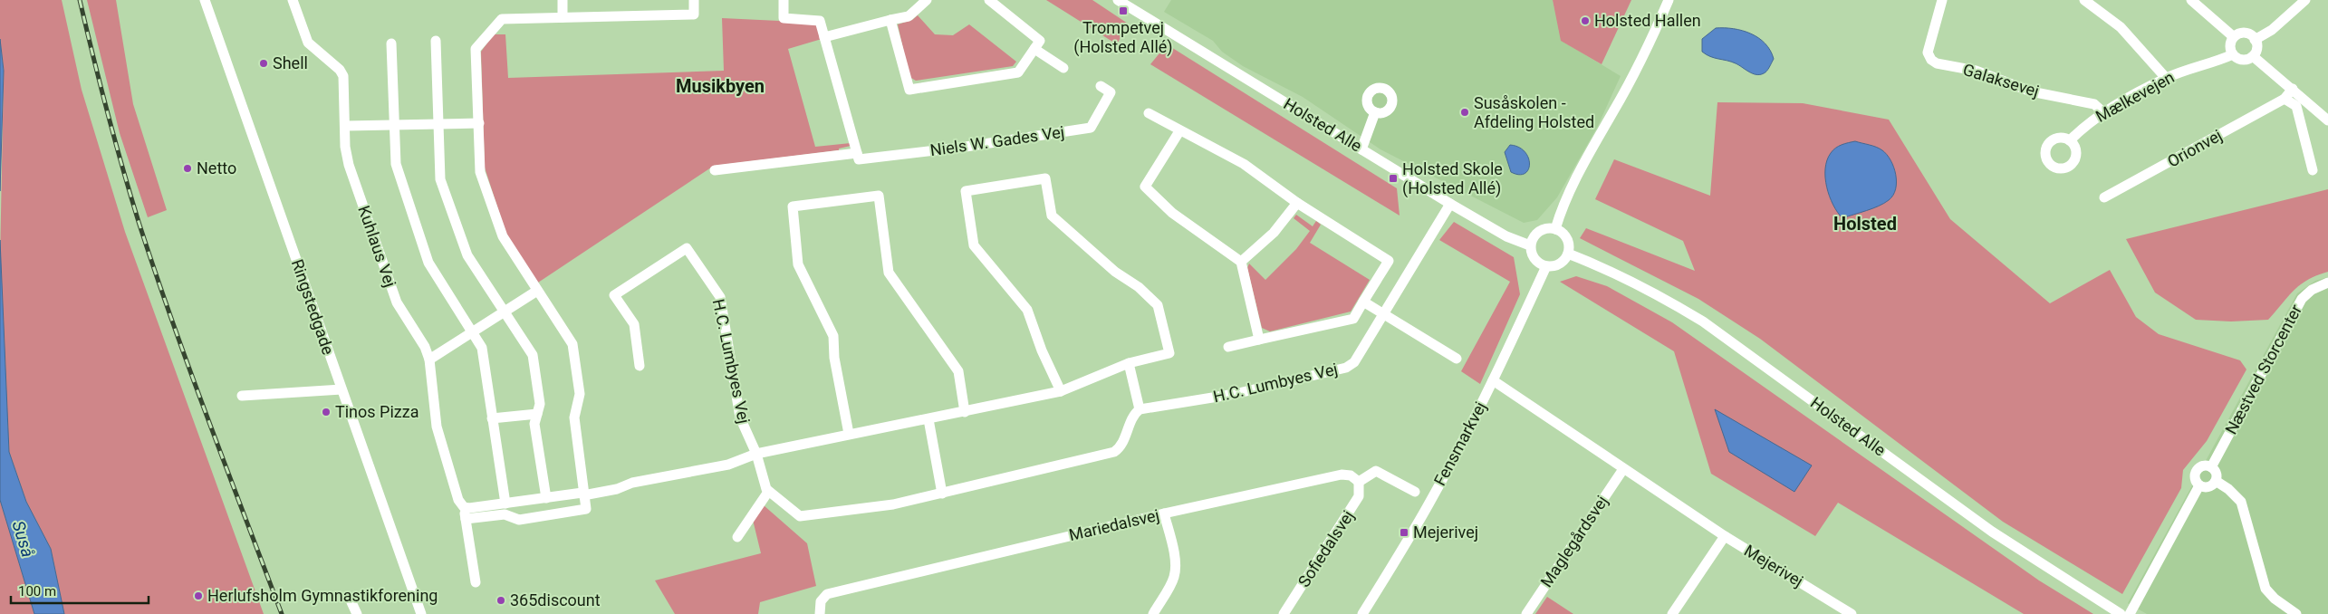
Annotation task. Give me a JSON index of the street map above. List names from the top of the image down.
{
  "streets": {
    "street": [
      "Galaksevej",
      "Mælkevejen",
      "Holsted Alle",
      "Niels W. Gades Vej",
      "Orionvej",
      "Kuhlaus Vej",
      "Ringstedgade",
      "H.C. Lumbyes Vej",
      "Næstved Storcenter",
      "Fensmarkvej",
      "Mariedalsvej",
      "Maglegårdsvej",
      "Sofiedalsvej",
      "Mejerivej"
    ]
  },
  "crossings": [
    ["Galaksevej", "Mælkevejen"],
    ["Holsted Alle", "H.C. Lumbyes Vej"],
    ["Holsted Alle", "Fensmarkvej"],
    ["Fensmarkvej", "Mejerivej"],
    ["Mariedalsvej", "Sofiedalsvej"],
    ["Maglegårdsvej", "Mejerivej"]
  ],
  "districts": ["Musikbyen", "Holsted"],
  "water": ["Suså"],
  "places": {
    "transit": ["Trompetvej (Holsted Allé)", "Holsted Skole (Holsted Allé)", "Mejerivej"],
    "other": [
      "Holsted Hallen",
      "Shell",
      "Susåskolen - Afdeling Holsted",
      "Netto",
      "Tinos Pizza",
      "Herlufsholm Gymnastikforening",
      "365discount"
    ]
  },
  "scale_bar": "100 m"
}
